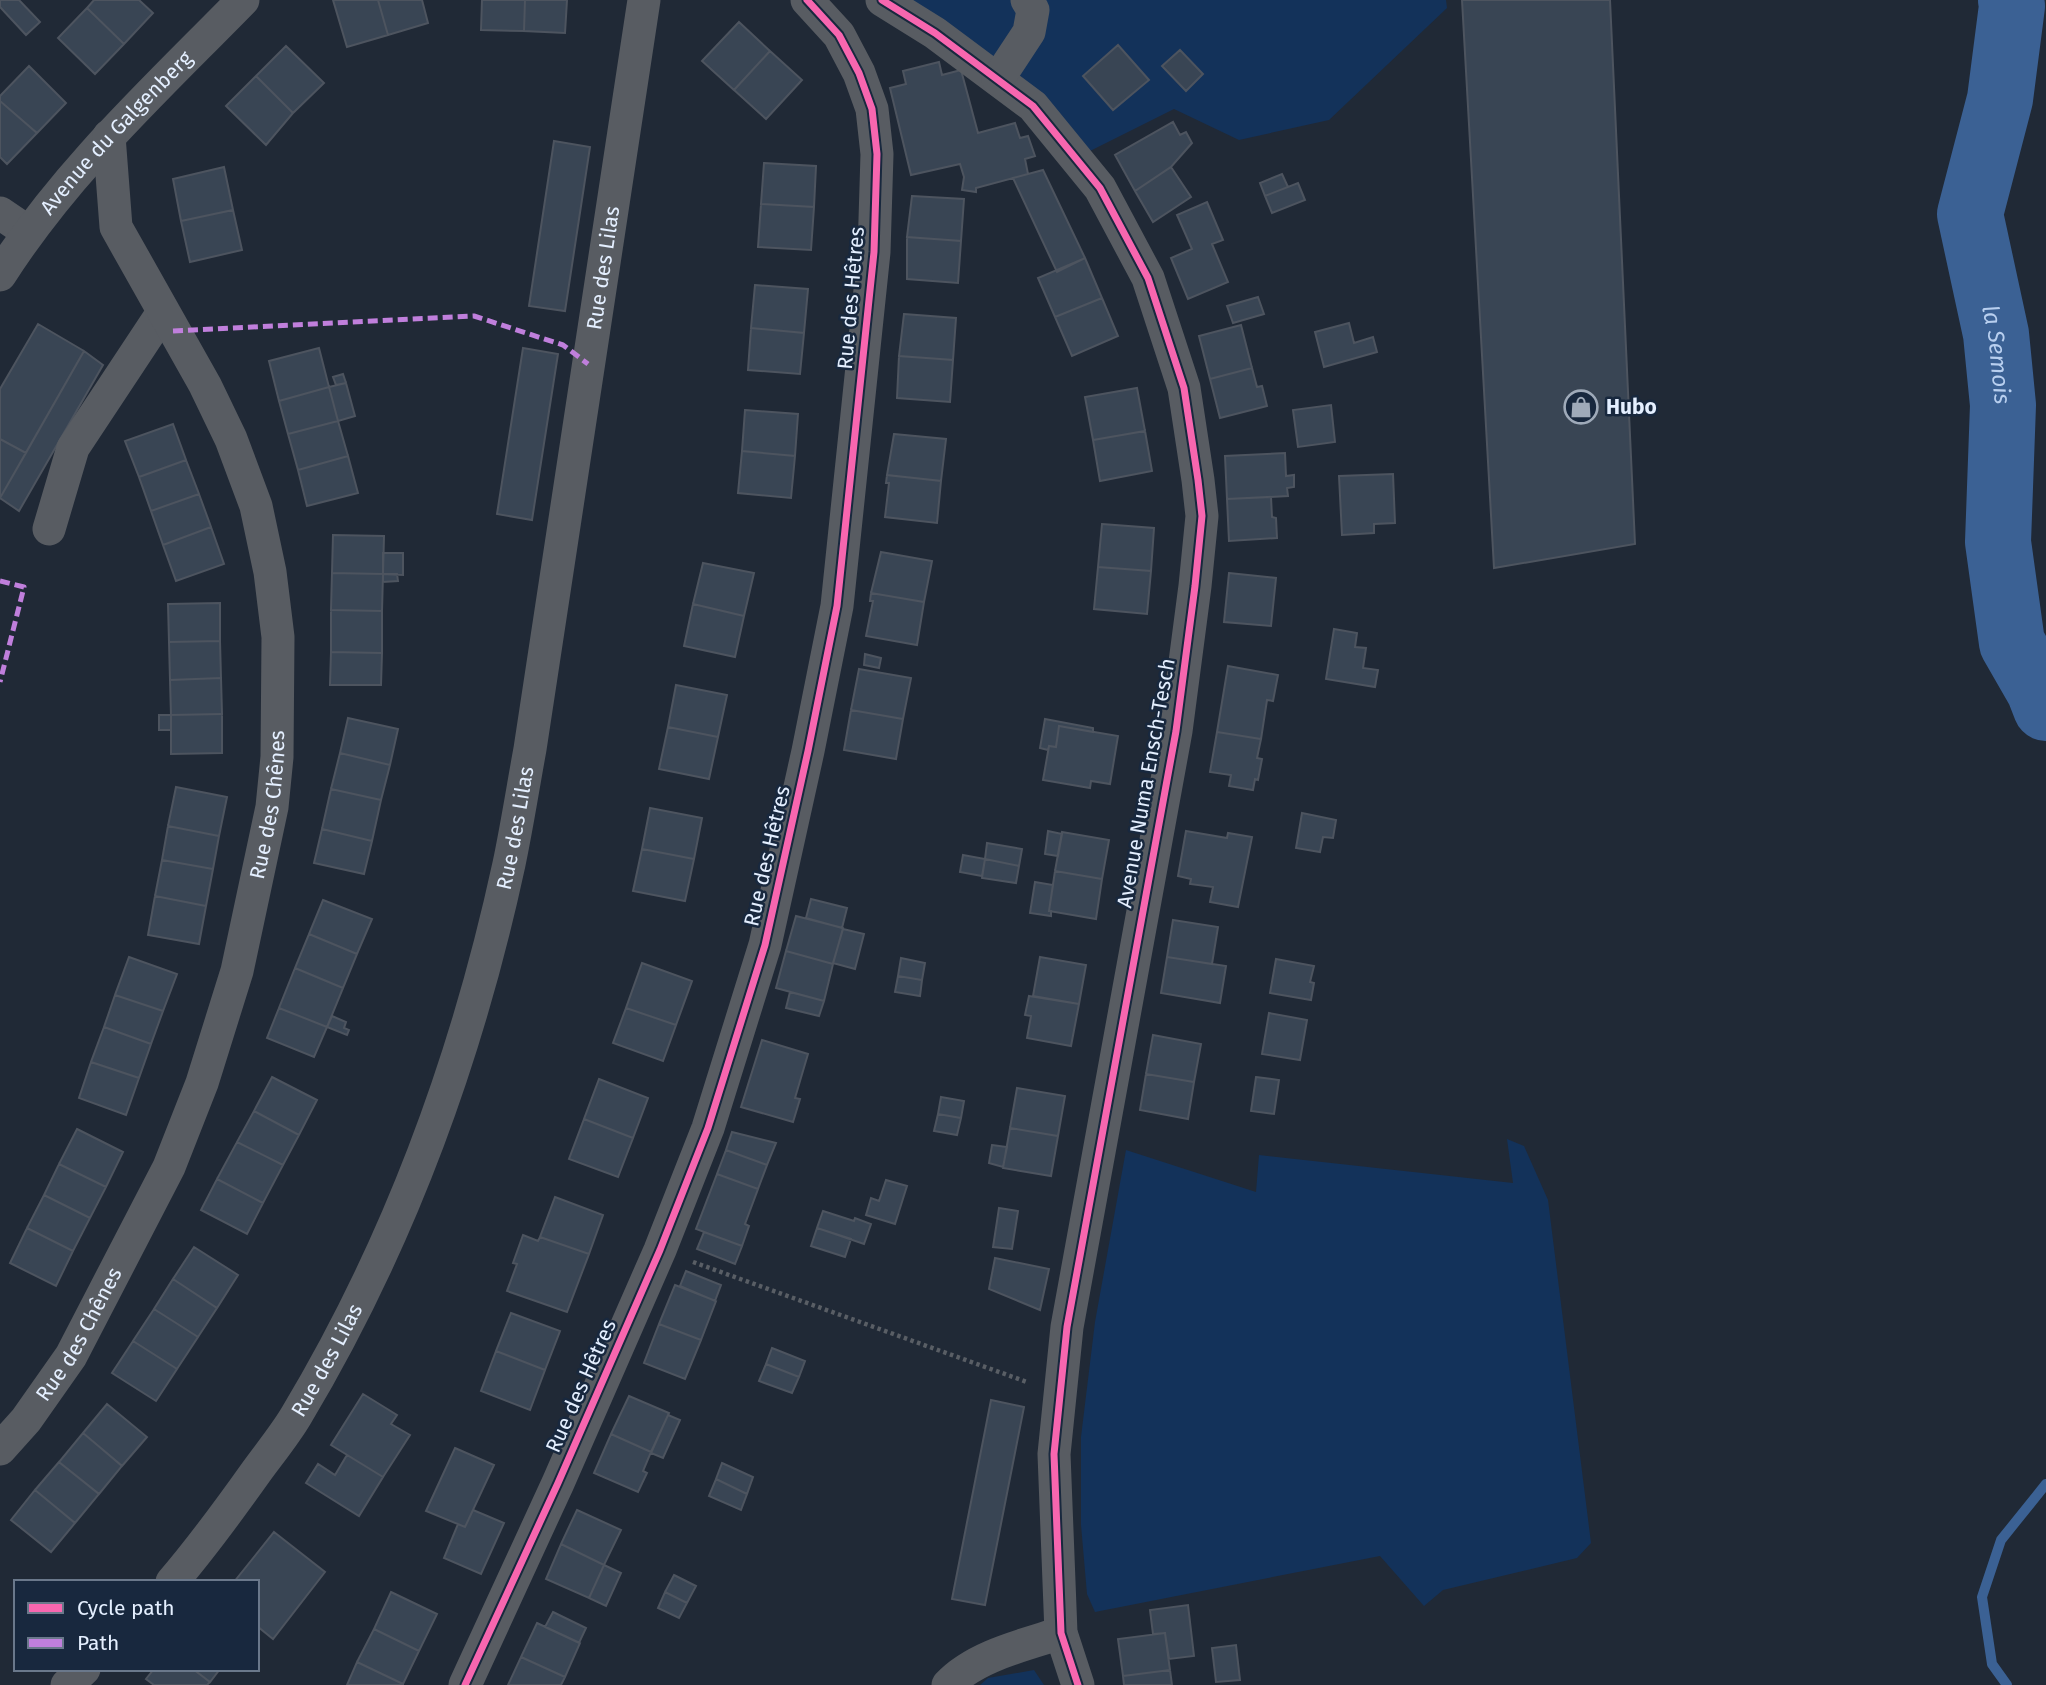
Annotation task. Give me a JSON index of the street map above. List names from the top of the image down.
{
  "streets": {
    "street": [
      "Avenue du Galgenberg",
      "Rue des Lilas",
      "Rue des Hêtres",
      "Avenue Numa Ensch-Tesch",
      "Rue des Chênes"
    ]
  },
  "crossings": [
    ["Avenue du Galgenberg", "Rue des Chênes"]
  ],
  "water": ["la Semois"],
  "places": {
    "shop": ["Hubo"]
  },
  "legend": ["Cycle path", "Path"]
}
